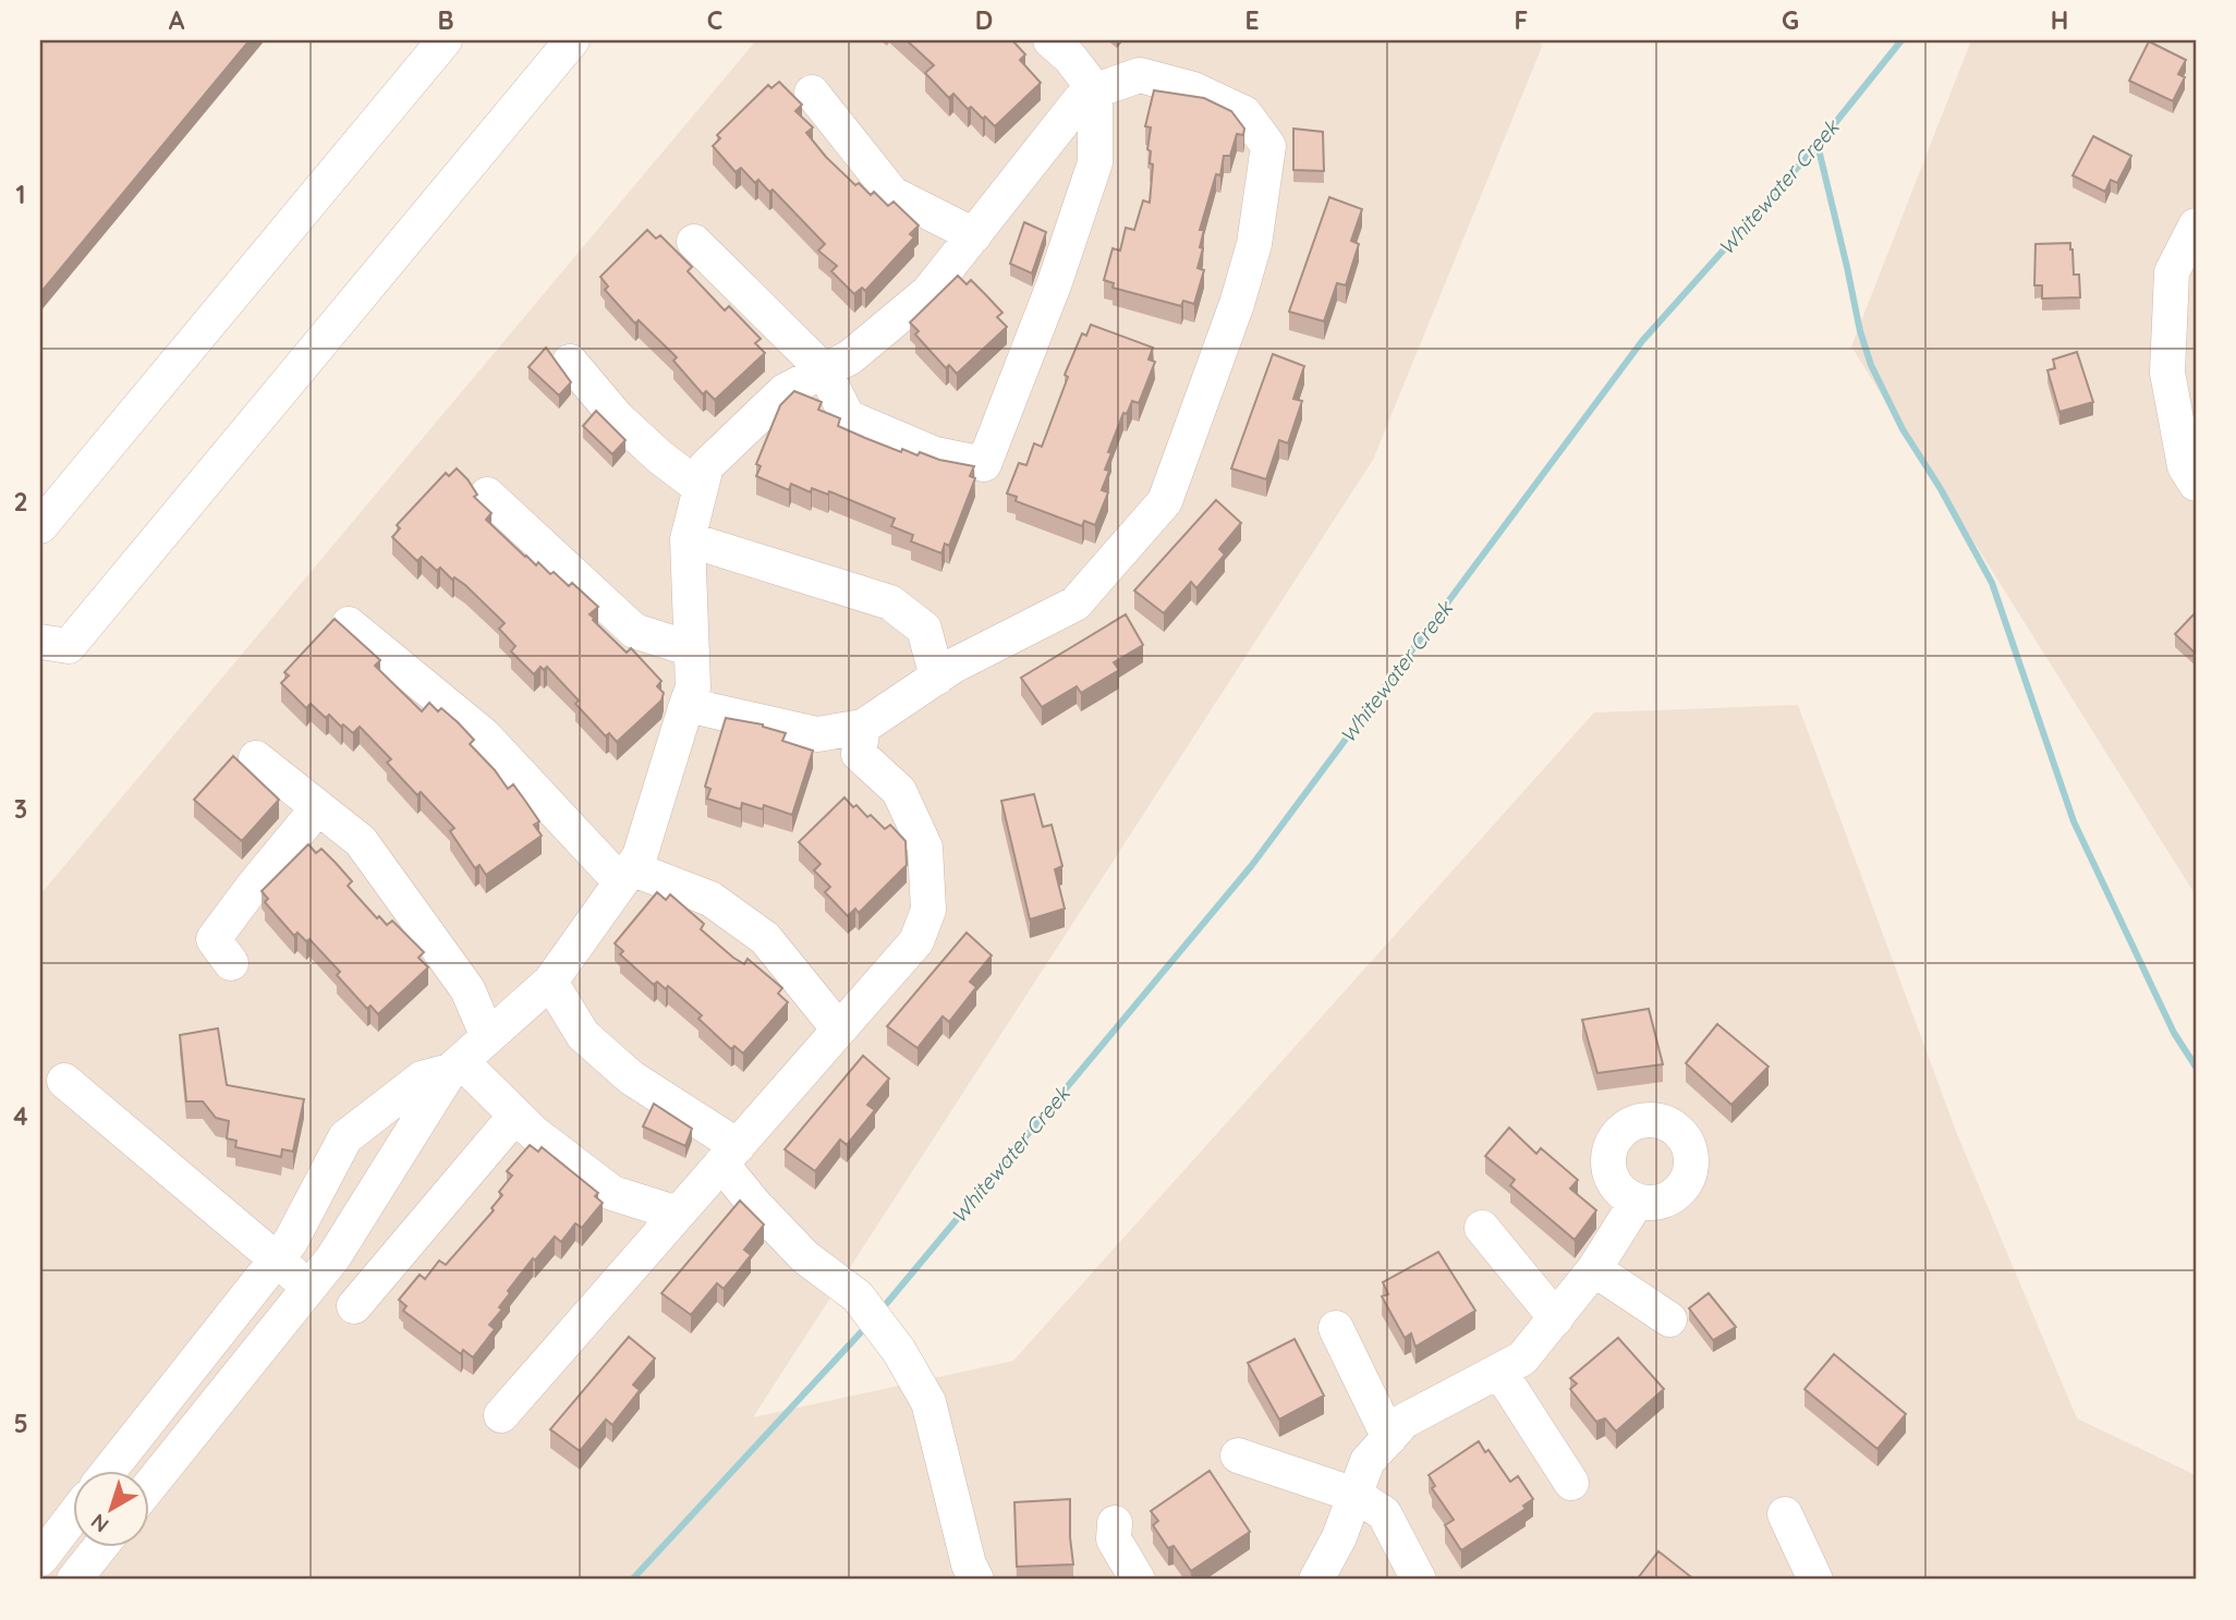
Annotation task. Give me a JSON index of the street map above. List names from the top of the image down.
{
  "water": ["Whitewater Creek"],
  "north": "bottom left",
  "grid": {
    "columns": [
      "A",
      "B",
      "C",
      "D",
      "E",
      "F",
      "G",
      "H"
    ],
    "rows": [
      "1",
      "2",
      "3",
      "4",
      "5"
    ]
  }
}
